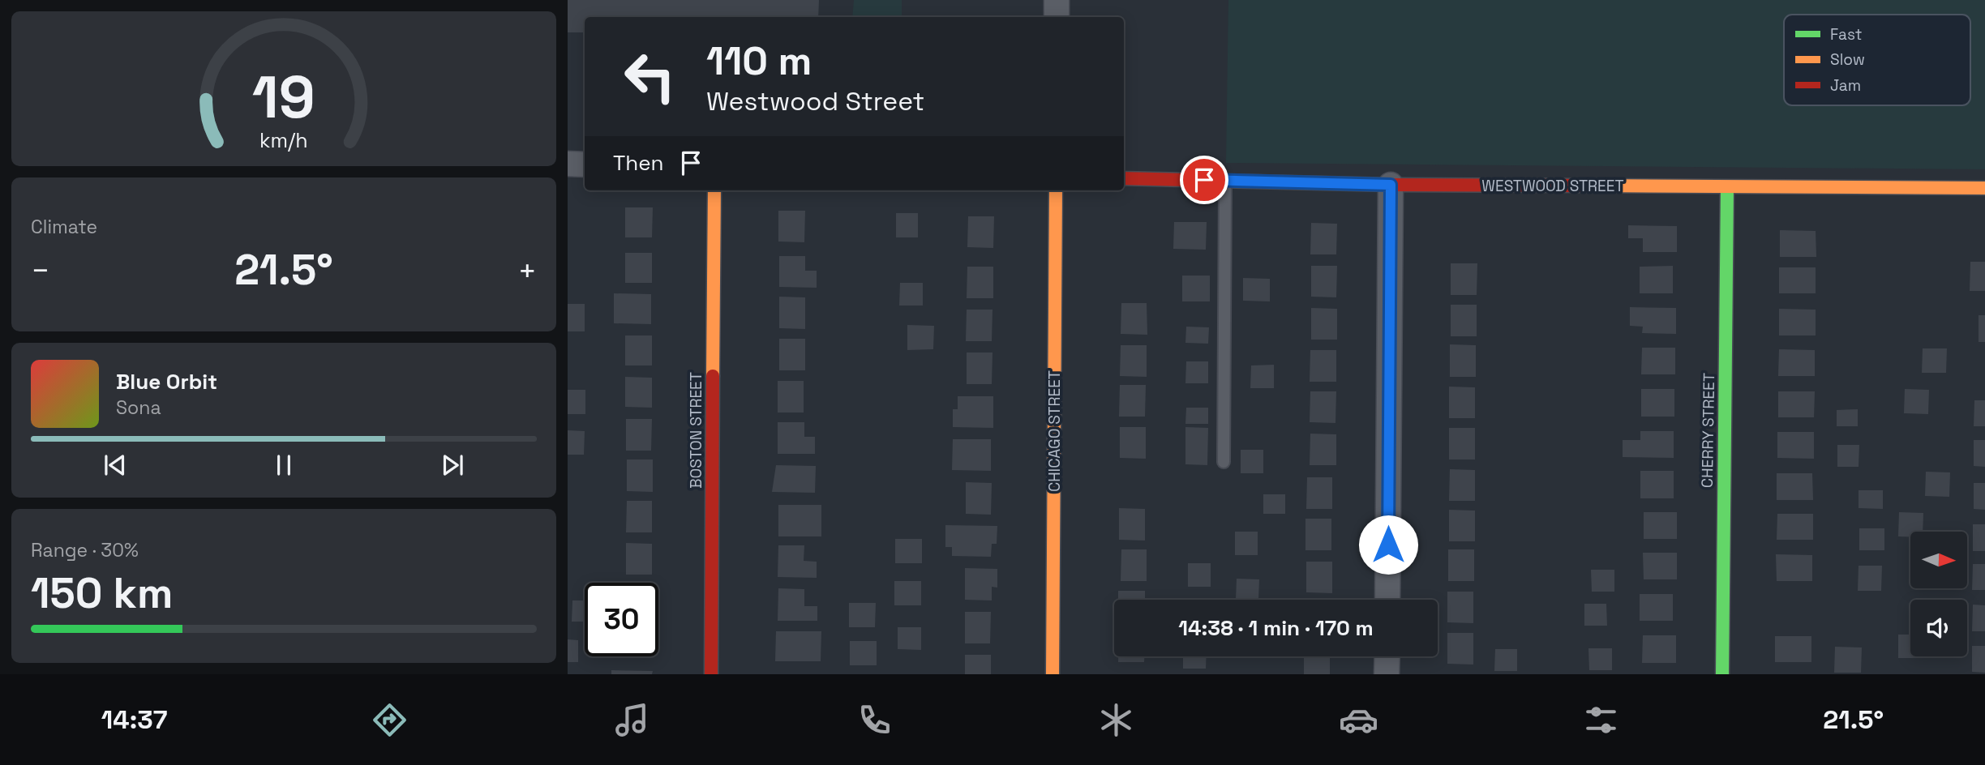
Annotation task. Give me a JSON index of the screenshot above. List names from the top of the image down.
{
  "streets": {
    "street": [
      "WESTWOOD STREET",
      "BOSTON STREET",
      "CHERRY STREET",
      "CHICAGO STREET"
    ]
  },
  "crossings": [
    ["WESTWOOD STREET", "CHERRY STREET"]
  ],
  "legend": ["Fast", "Slow", "Jam"],
  "north": "right",
  "page": {
    "turn": ["110 m", "Westwood Street"],
    "then": "Then",
    "tile": [
      "Climate",
      ["Range · 30%", "150 km"]
    ],
    "heat": ["−", "21.5°", "+"],
    "song": ["Blue Orbit", "Sona"],
    "limit": "30",
    "trip": "14:38 · 1 min · 170 m",
    "tabs": ["14:37", "21.5°"],
    "gauge": ["19", "km/h"]
  }
}
